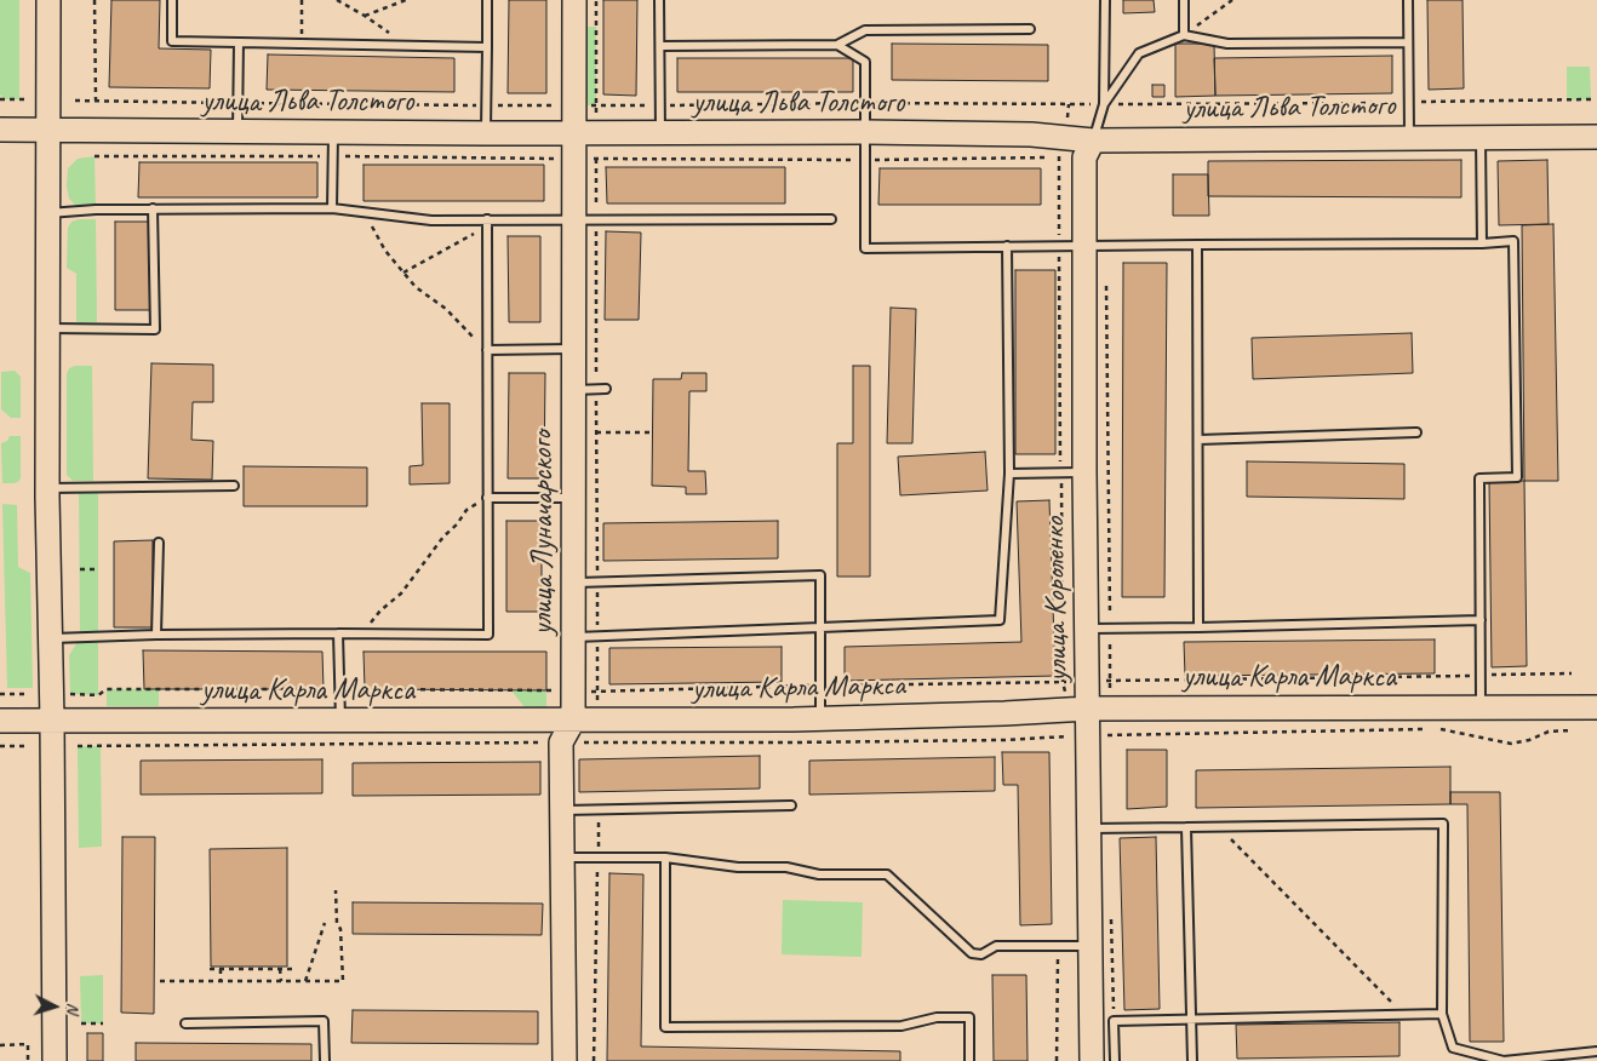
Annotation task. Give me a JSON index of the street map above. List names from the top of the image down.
{
  "streets": {
    "street": [
      "улица Льва Толстого",
      "улица Луначарского",
      "улица Короленко",
      "улица Карла Маркса"
    ]
  },
  "crossings": [
    ["улица Льва Толстого", "улица Луначарского"],
    ["улица Льва Толстого", "улица Короленко"],
    ["улица Луначарского", "улица Карла Маркса"],
    ["улица Короленко", "улица Карла Маркса"]
  ],
  "north": "right"
}
